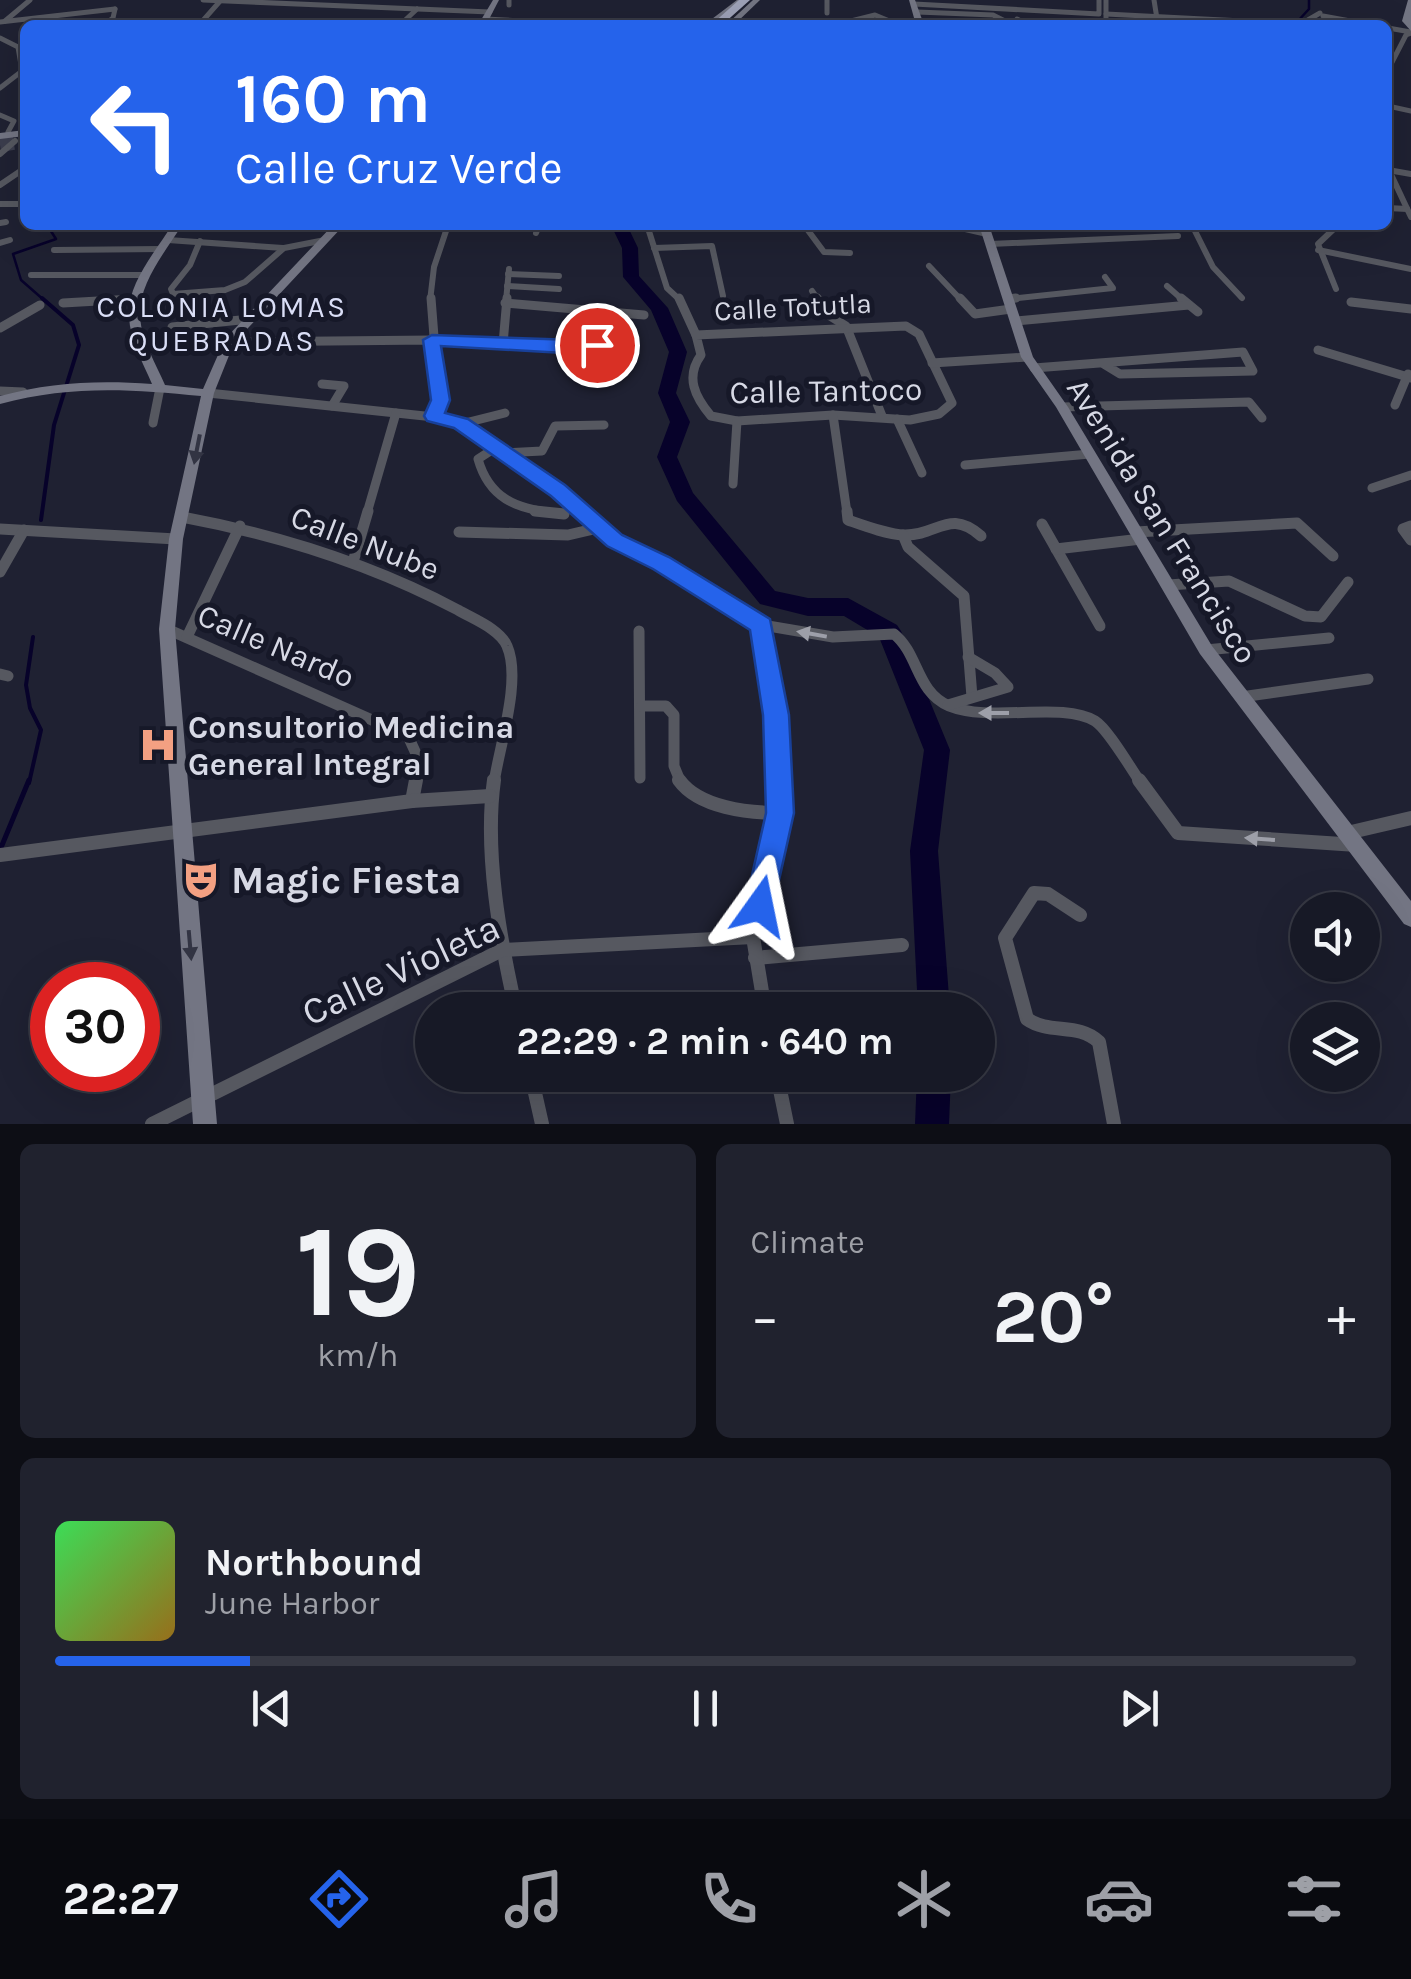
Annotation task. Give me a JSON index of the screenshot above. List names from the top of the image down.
{
  "streets": {
    "street": [
      "Calle Totutla",
      "Calle Tantoco",
      "Avenida San Francisco",
      "Calle Nube",
      "Calle Nardo",
      "Calle Violeta"
    ]
  },
  "crossings": [
    ["Calle Totutla", "Calle Tantoco"],
    ["Calle Nube", "Calle Violeta"]
  ],
  "districts": ["COLONIA LOMAS QUEBRADAS"],
  "places": {
    "hospital": ["Consultorio Medicina General Integral"],
    "theatre": ["Magic Fiesta"]
  },
  "page": {
    "turn": ["160 m", "Calle Cruz Verde"],
    "limit": "30",
    "trip": "22:29 · 2 min · 640 m",
    "tile": [
      ["19", "km/h"],
      "Climate"
    ],
    "heat": ["−", "20°", "+"],
    "song": ["Northbound", "June Harbor"],
    "tabs": "22:27"
  }
}
